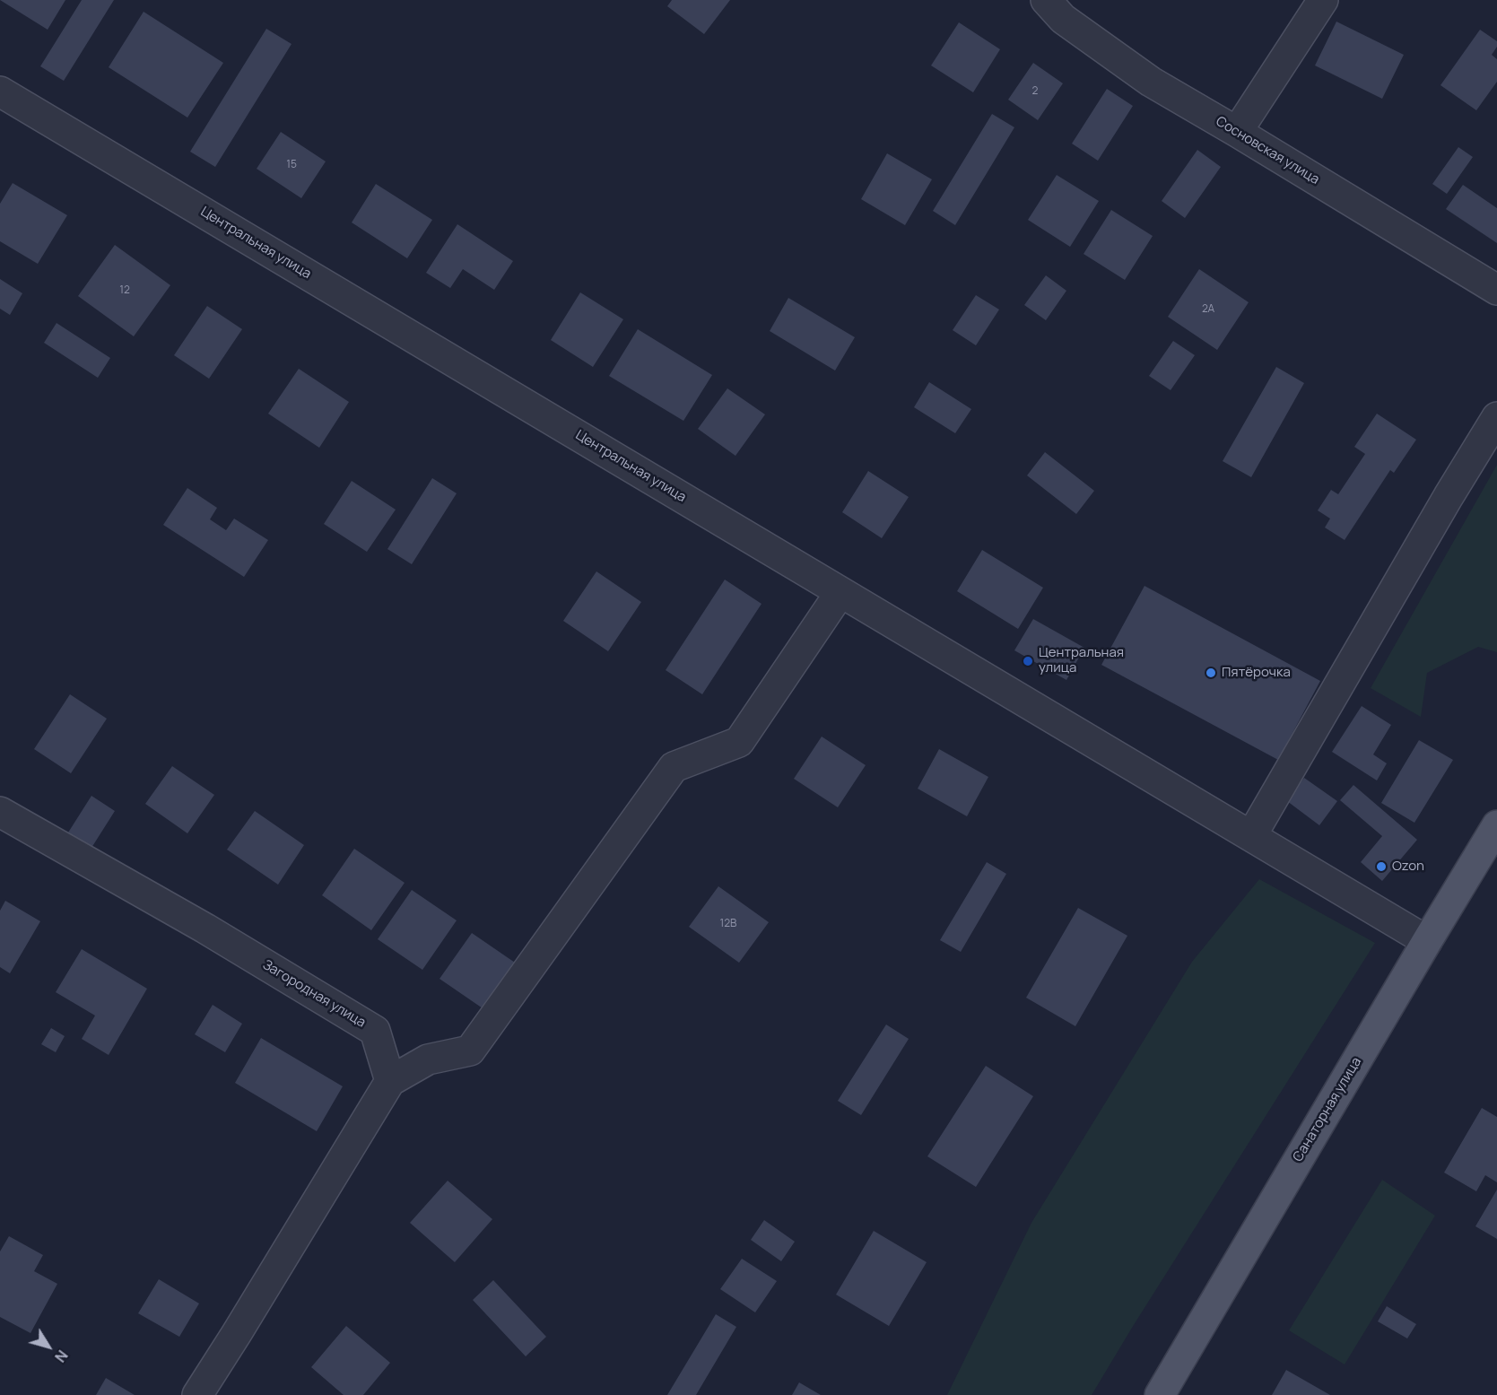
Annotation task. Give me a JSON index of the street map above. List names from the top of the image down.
{
  "streets": {
    "main road": ["Санаторная улица"],
    "street": ["Сосновская улица", "Центральная улица", "Загородная улица"]
  },
  "crossings": [
    ["Центральная улица", "Санаторная улица"]
  ],
  "places": ["Центральная улица", "Пятёрочка", "Ozon"],
  "house_numbers": [
    "2",
    "15",
    "12",
    "2А",
    "12В"
  ],
  "north": "bottom right"
}
